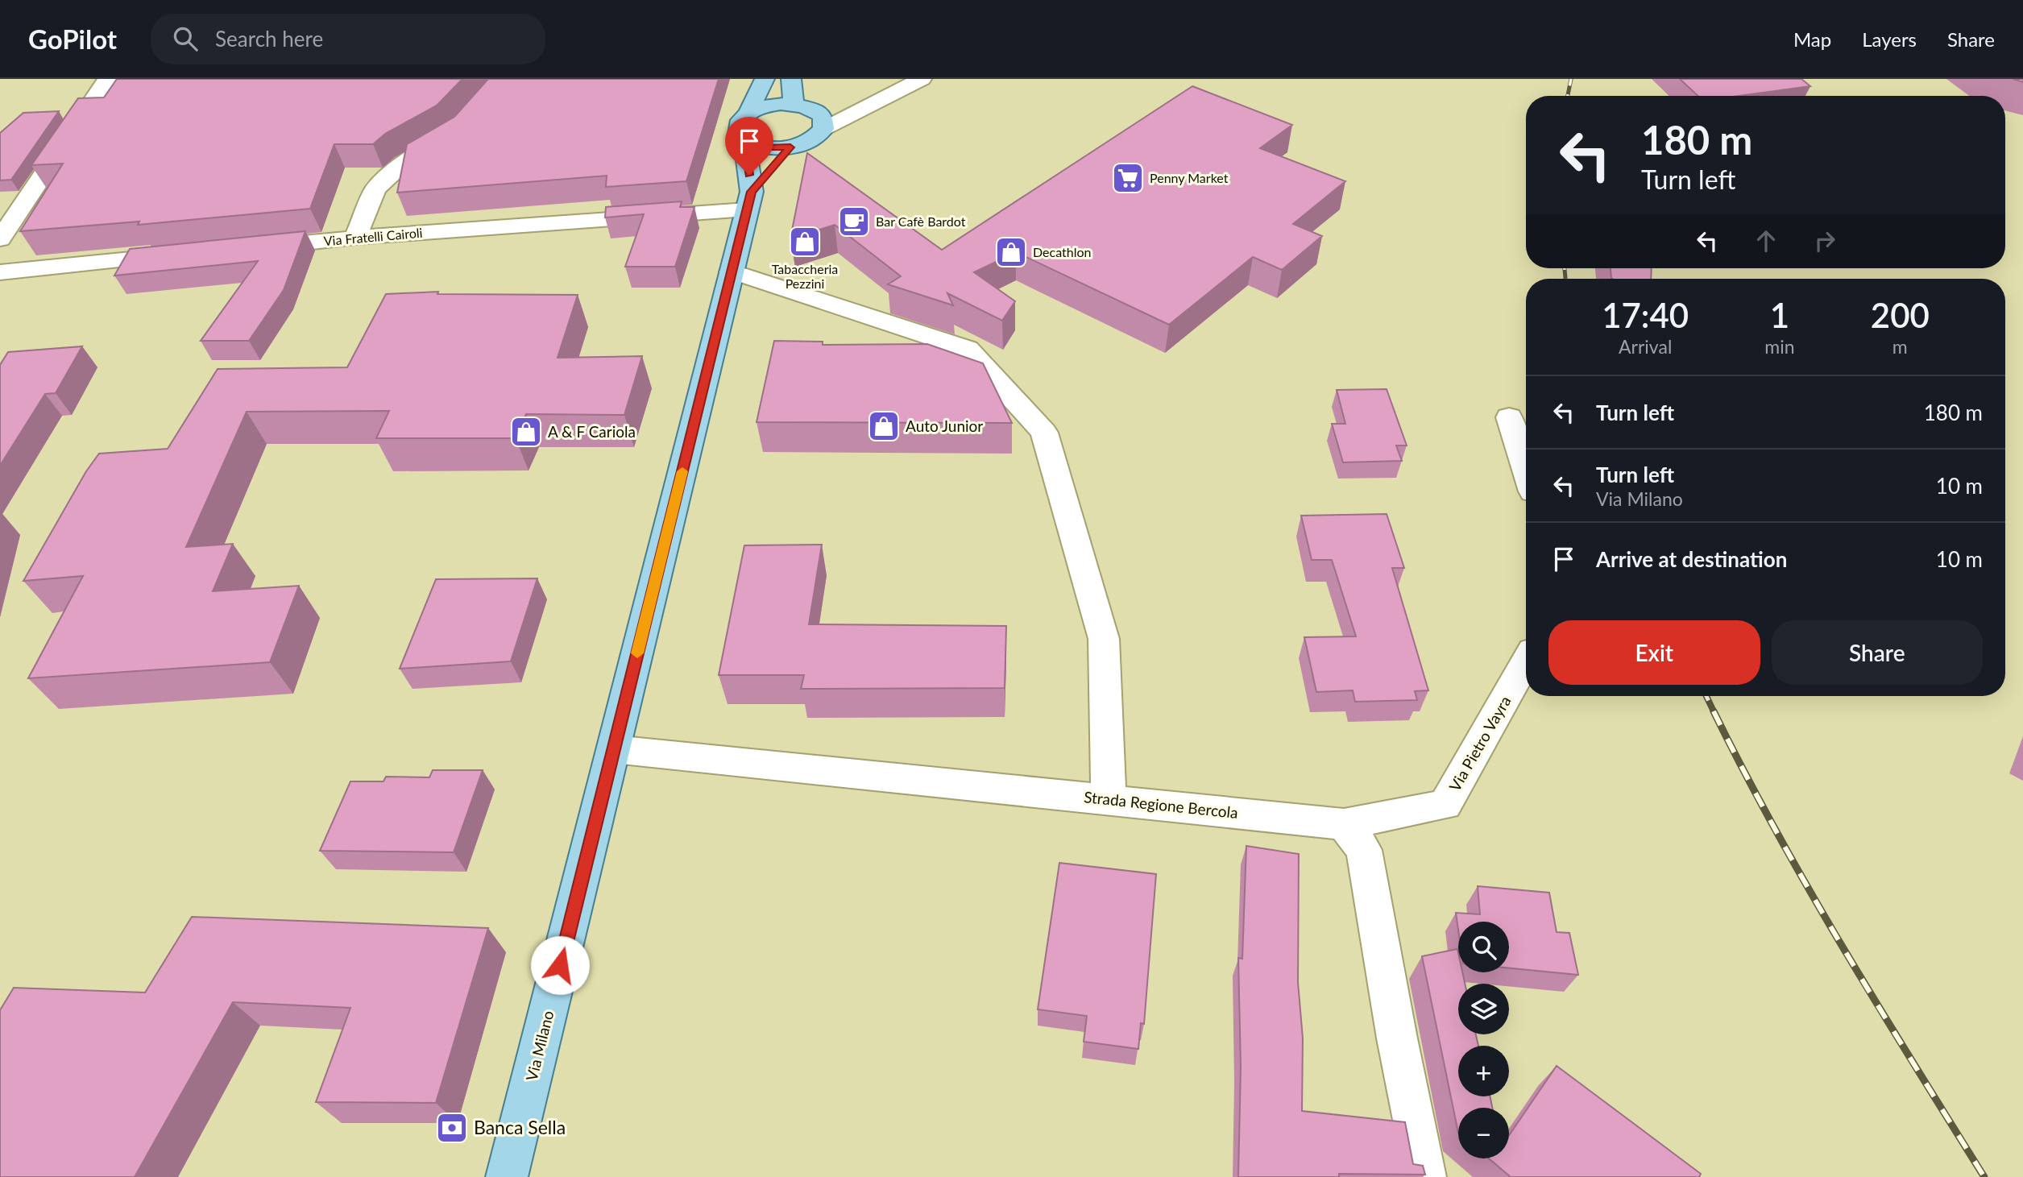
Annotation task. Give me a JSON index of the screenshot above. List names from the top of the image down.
{
  "streets": {
    "main road": ["Via Milano"],
    "street": ["Via Fratelli Cairoli", "Via Pietro Vayra", "Strada Regione Bercola"]
  },
  "crossings": [
    ["Via Fratelli Cairoli", "Via Milano"],
    ["Via Pietro Vayra", "Strada Regione Bercola"],
    ["Strada Regione Bercola", "Via Milano"]
  ],
  "places": {
    "supermarket": ["Penny Market"],
    "cafe": ["Bar Cafè Bardot"],
    "shop": [
      "Tabaccheria Pezzini",
      "Decathlon",
      "Auto Junior",
      "A & F Cariola"
    ],
    "bank": ["Banca Sella"]
  },
  "page": {
    "header": "GoPilot",
    "search": "Search here",
    "nav": ["Map", "Layers", "Share"],
    "turn": ["180 m", "Turn left"],
    "eta": [
      "17:40",
      "Arrival",
      "1",
      "min",
      "200",
      "m"
    ],
    "list": [
      {
        "name": "Turn left",
        "value": "180 m"
      },
      {
        "name": "Turn left",
        "note": "Via Milano",
        "value": "10 m"
      },
      {
        "name": "Arrive at destination",
        "value": "10 m"
      }
    ],
    "buttons": ["Exit", "Share"],
    "map_buttons": ["+", "−"]
  }
}
